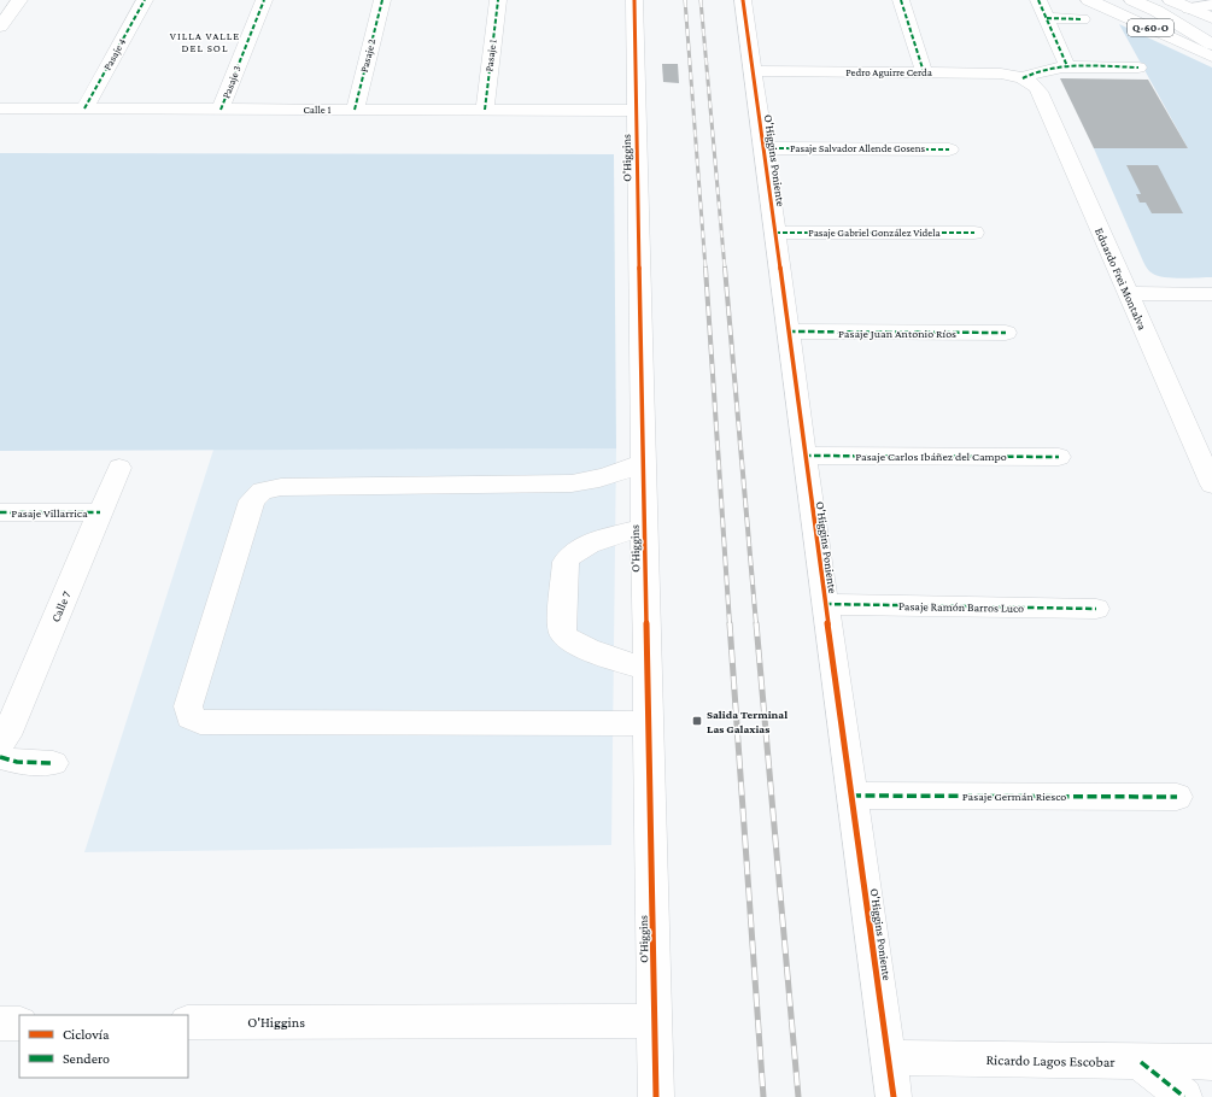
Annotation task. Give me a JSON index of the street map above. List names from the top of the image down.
{
  "streets": {
    "street": [
      "Q-60-O",
      "Pasaje 4",
      "Pasaje 2",
      "Pasaje 1",
      "Pedro Aguirre Cerda",
      "Pasaje 3",
      "Calle 1",
      "Pasaje Salvador Allende Gosens",
      "O'Higgins",
      "O'Higgins Poniente",
      "Pasaje Gabriel González Videla",
      "Eduardo Frei Montalva",
      "Pasaje Juan Antonio Ríos",
      "Pasaje Carlos Ibáñez del Campo",
      "Pasaje Villarrica",
      "Calle 7",
      "Pasaje Ramón Barros Luco",
      "Pasaje Germán Riesco",
      "Ricardo Lagos Escobar"
    ]
  },
  "crossings": [
    ["Pasaje 4", "Calle 1"],
    ["Pasaje 2", "Calle 1"],
    ["Pasaje 1", "Calle 1"],
    ["Pedro Aguirre Cerda", "O'Higgins Poniente"],
    ["Pedro Aguirre Cerda", "Eduardo Frei Montalva"],
    ["Pasaje 3", "Calle 1"],
    ["Calle 1", "O'Higgins"],
    ["Pasaje Salvador Allende Gosens", "O'Higgins Poniente"],
    ["O'Higgins Poniente", "Pasaje Gabriel González Videla"],
    ["O'Higgins Poniente", "Pasaje Juan Antonio Ríos"],
    ["O'Higgins Poniente", "Pasaje Carlos Ibáñez del Campo"],
    ["O'Higgins Poniente", "Pasaje Ramón Barros Luco"],
    ["O'Higgins Poniente", "Pasaje Germán Riesco"],
    ["O'Higgins Poniente", "Ricardo Lagos Escobar"],
    ["Pasaje Villarrica", "Calle 7"]
  ],
  "districts": ["VILLA VALLE DEL SOL"],
  "places": {
    "transit": ["Salida Terminal Las Galaxias"]
  },
  "legend": ["Ciclovía", "Sendero"]
}
